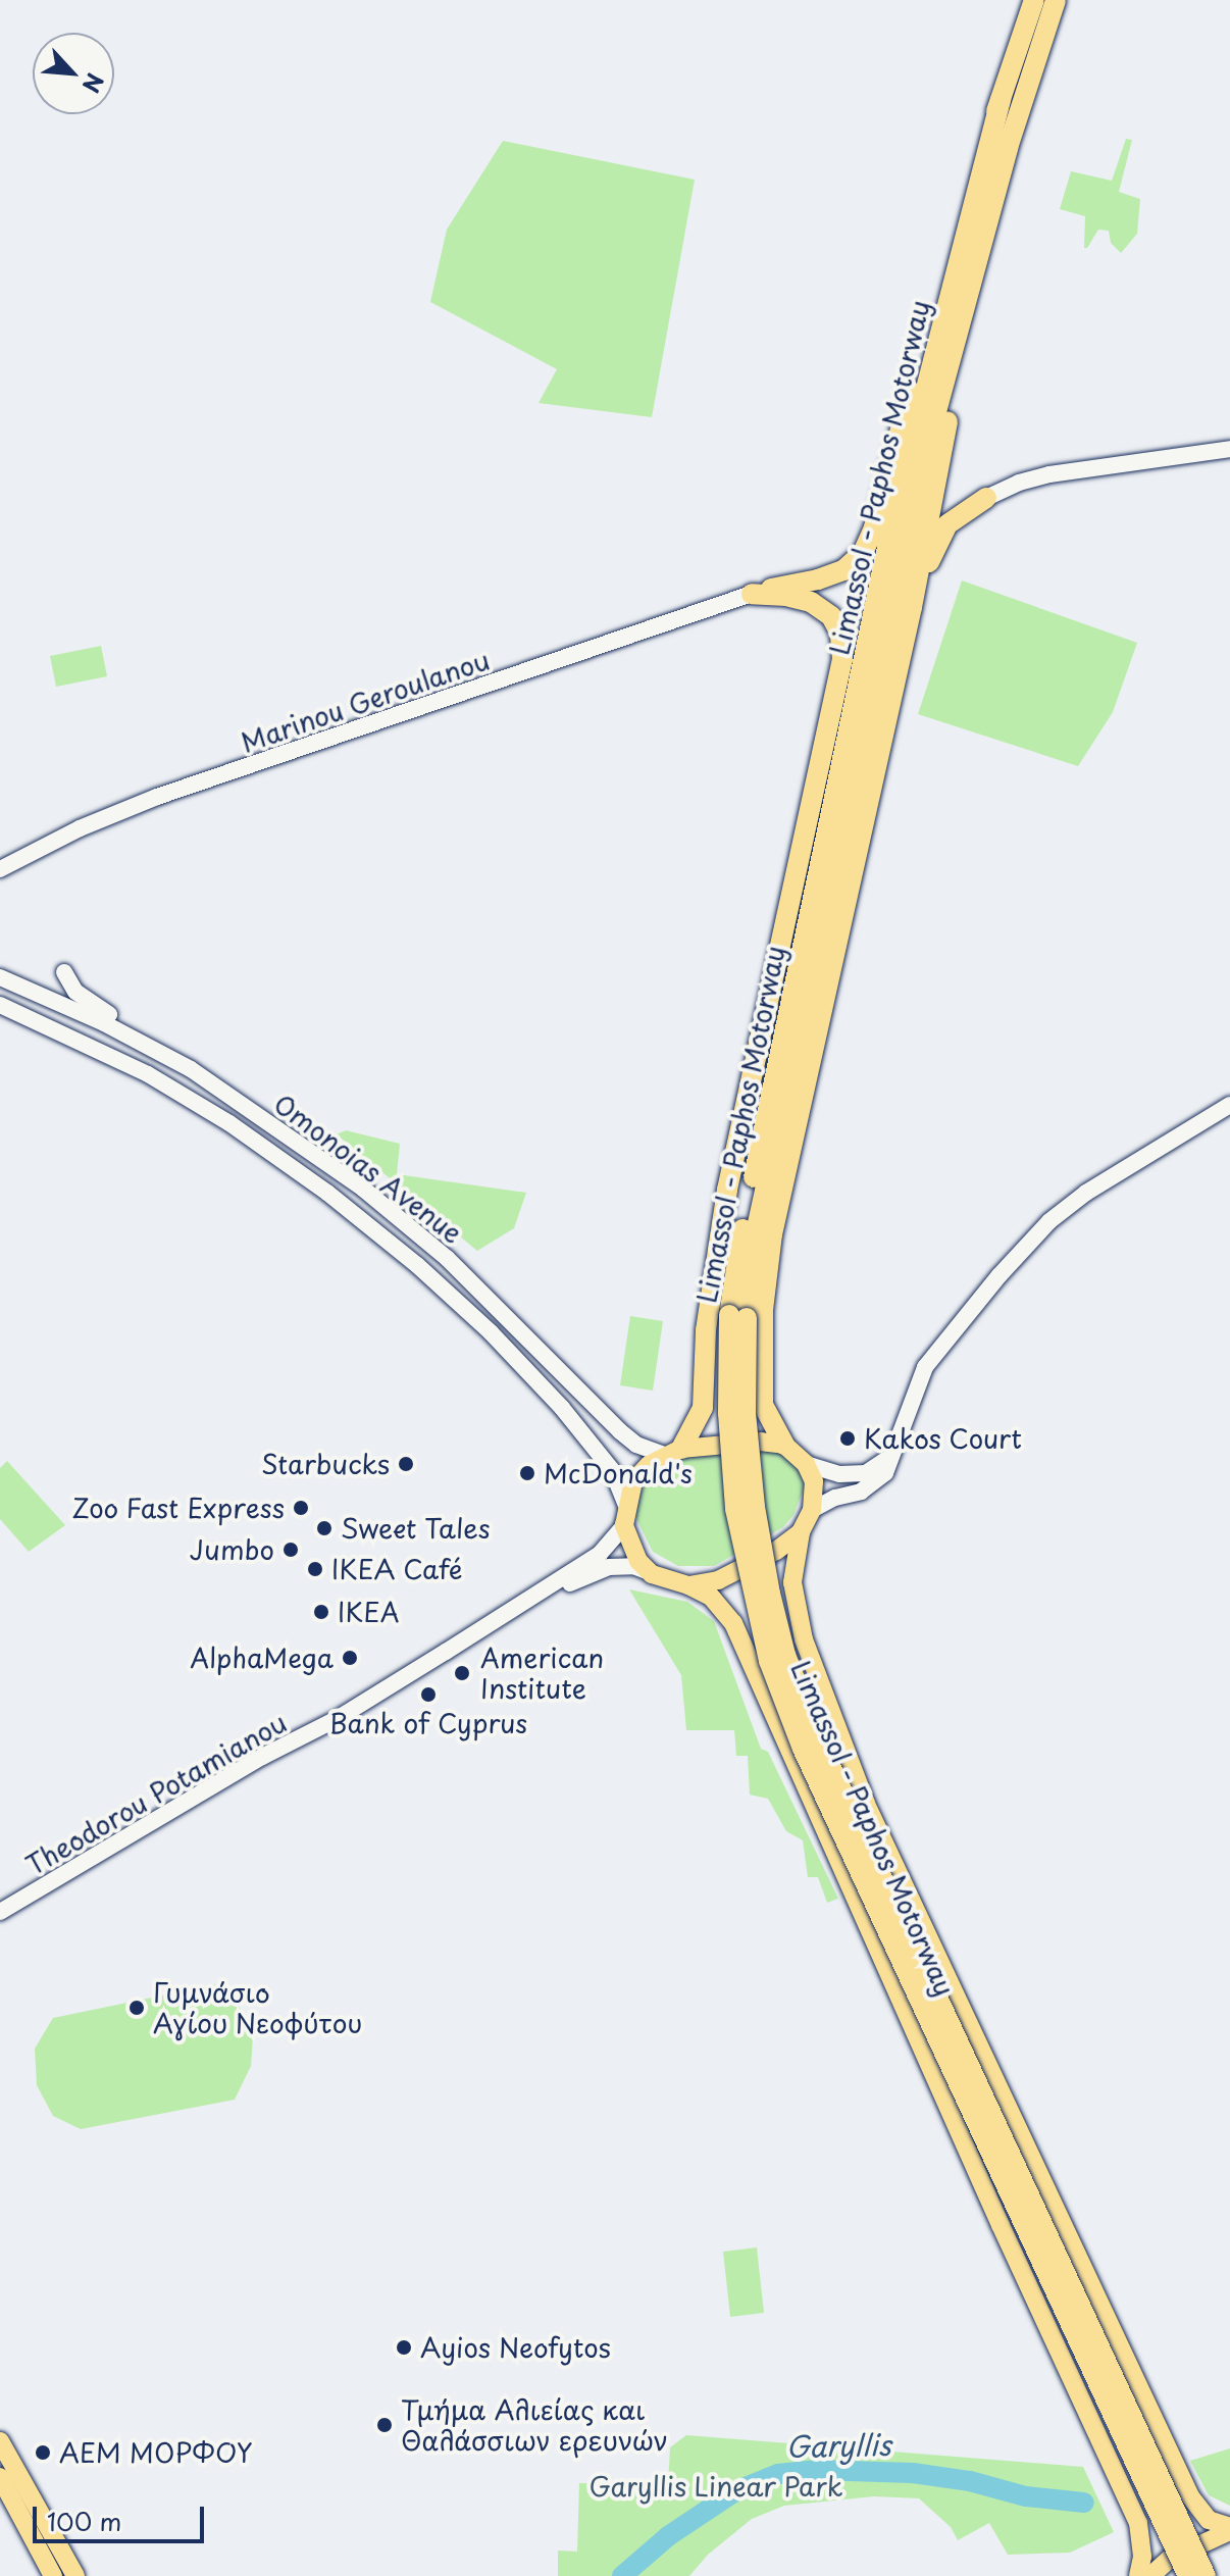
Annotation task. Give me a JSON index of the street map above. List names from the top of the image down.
{
  "streets": {
    "highway": ["Limassol - Paphos Motorway"],
    "main road": ["Marinou Geroulanou", "Omonoias Avenue", "Theodorou Potamianou"]
  },
  "crossings": [
    ["Omonoias Avenue", "Theodorou Potamianou"]
  ],
  "water": ["Garyllis"],
  "parks": ["Garyllis Linear Park"],
  "places": [
    "Kakos Court",
    "Starbucks",
    "McDonald's",
    "Zoo Fast Express",
    "Sweet Tales",
    "Jumbo",
    "IKEA Café",
    "IKEA",
    "AlphaMega",
    "American Institute",
    "Bank of Cyprus",
    "Γυμνάσιο Αγίου Νεοφύτου",
    "Ayios Neofytos",
    "Τμήμα Αλιείας και Θαλάσσιων ερευνών",
    "ΑΕΜ ΜΟΡΦΟΥ"
  ],
  "scale_bar": "100 m",
  "north": "bottom right"
}
